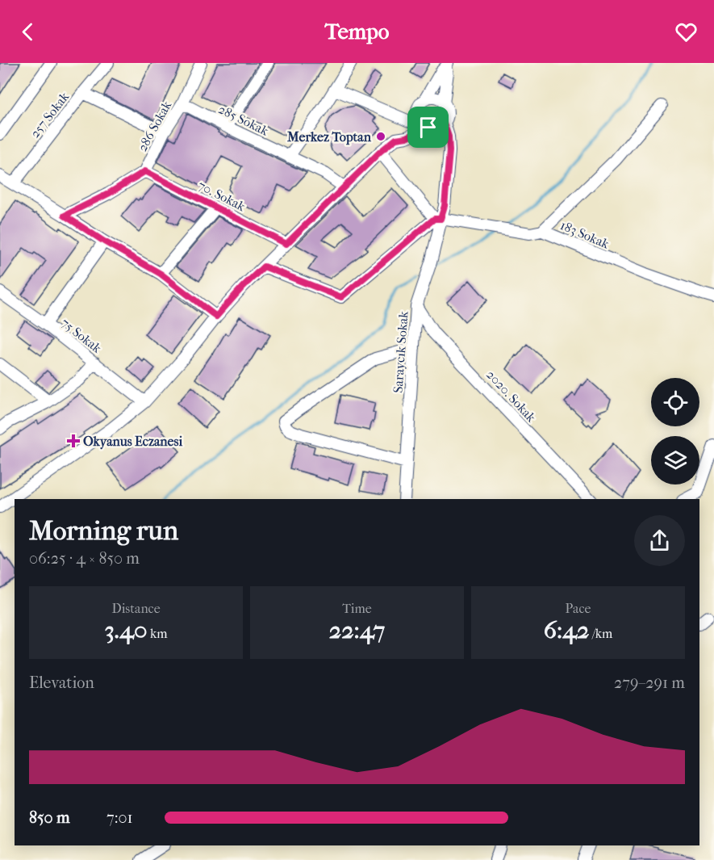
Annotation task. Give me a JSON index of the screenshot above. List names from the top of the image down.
{
  "streets": {
    "street": [
      "257 Sokak",
      "285 Sokak",
      "286 Sokak",
      "70. Sokak",
      "183 Sokak",
      "75 Sokak",
      "Saraycık Sokak",
      "2020. Sokak"
    ]
  },
  "crossings": [
    ["285 Sokak", "286 Sokak"],
    ["286 Sokak", "70. Sokak"],
    ["183 Sokak", "Saraycık Sokak"],
    ["Saraycık Sokak", "2020. Sokak"]
  ],
  "places": {
    "other": ["Merkez Toptan"],
    "health": ["Okyanus Eczanesi"]
  },
  "page": {
    "header": "Tempo",
    "heading": ["Morning run", "06:25 · 4 × 850 m"],
    "stats": [
      ["Distance", "3.40 km"],
      ["Time", "22:47"],
      ["Pace", "6:42 /km"]
    ],
    "chart": ["Elevation", "279–291 m"],
    "list": [
      {
        "name": "850 m",
        "note": "7:01"
      }
    ]
  }
}
